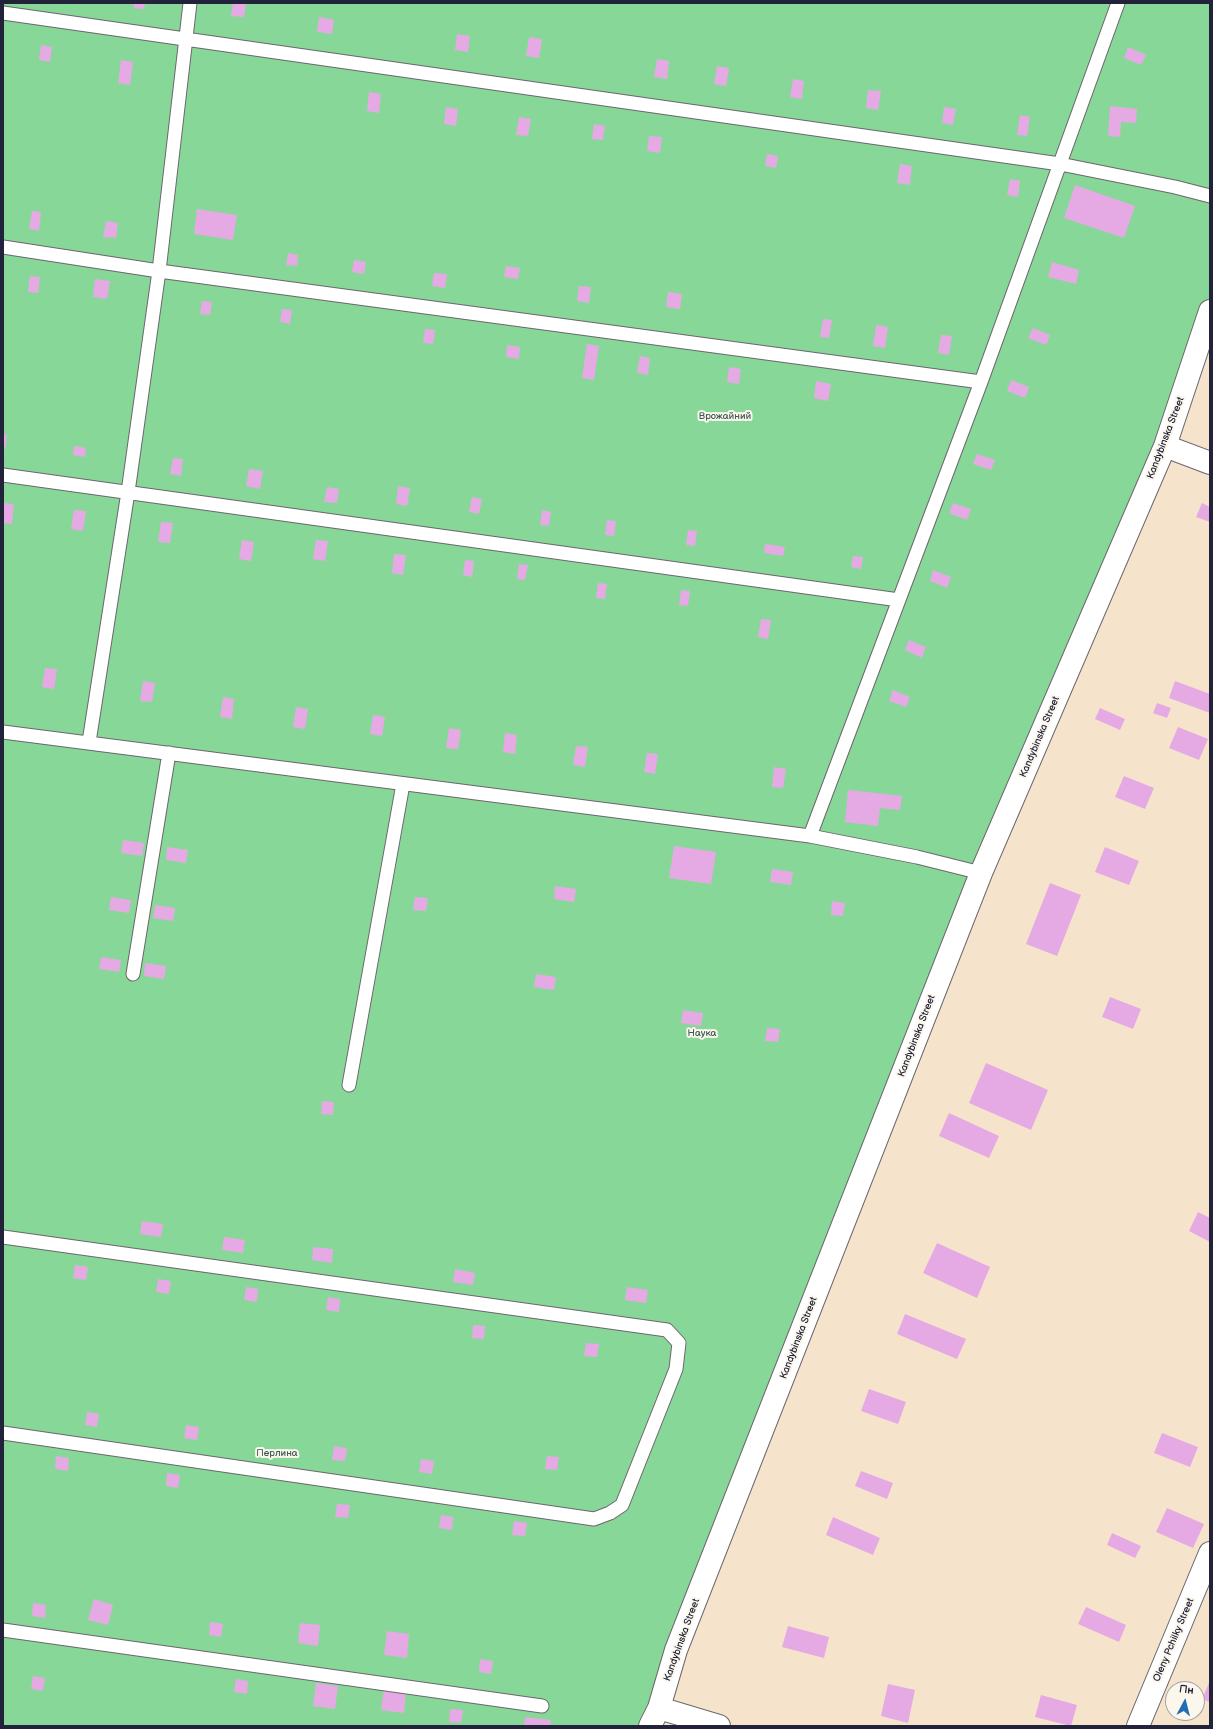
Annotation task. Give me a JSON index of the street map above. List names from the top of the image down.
{
  "streets": {
    "street": ["Kandybinska Street", "Oleny Pchilky Street"]
  },
  "parks": ["Врожайний", "Наука", "Перлина"],
  "north": "top"
}
